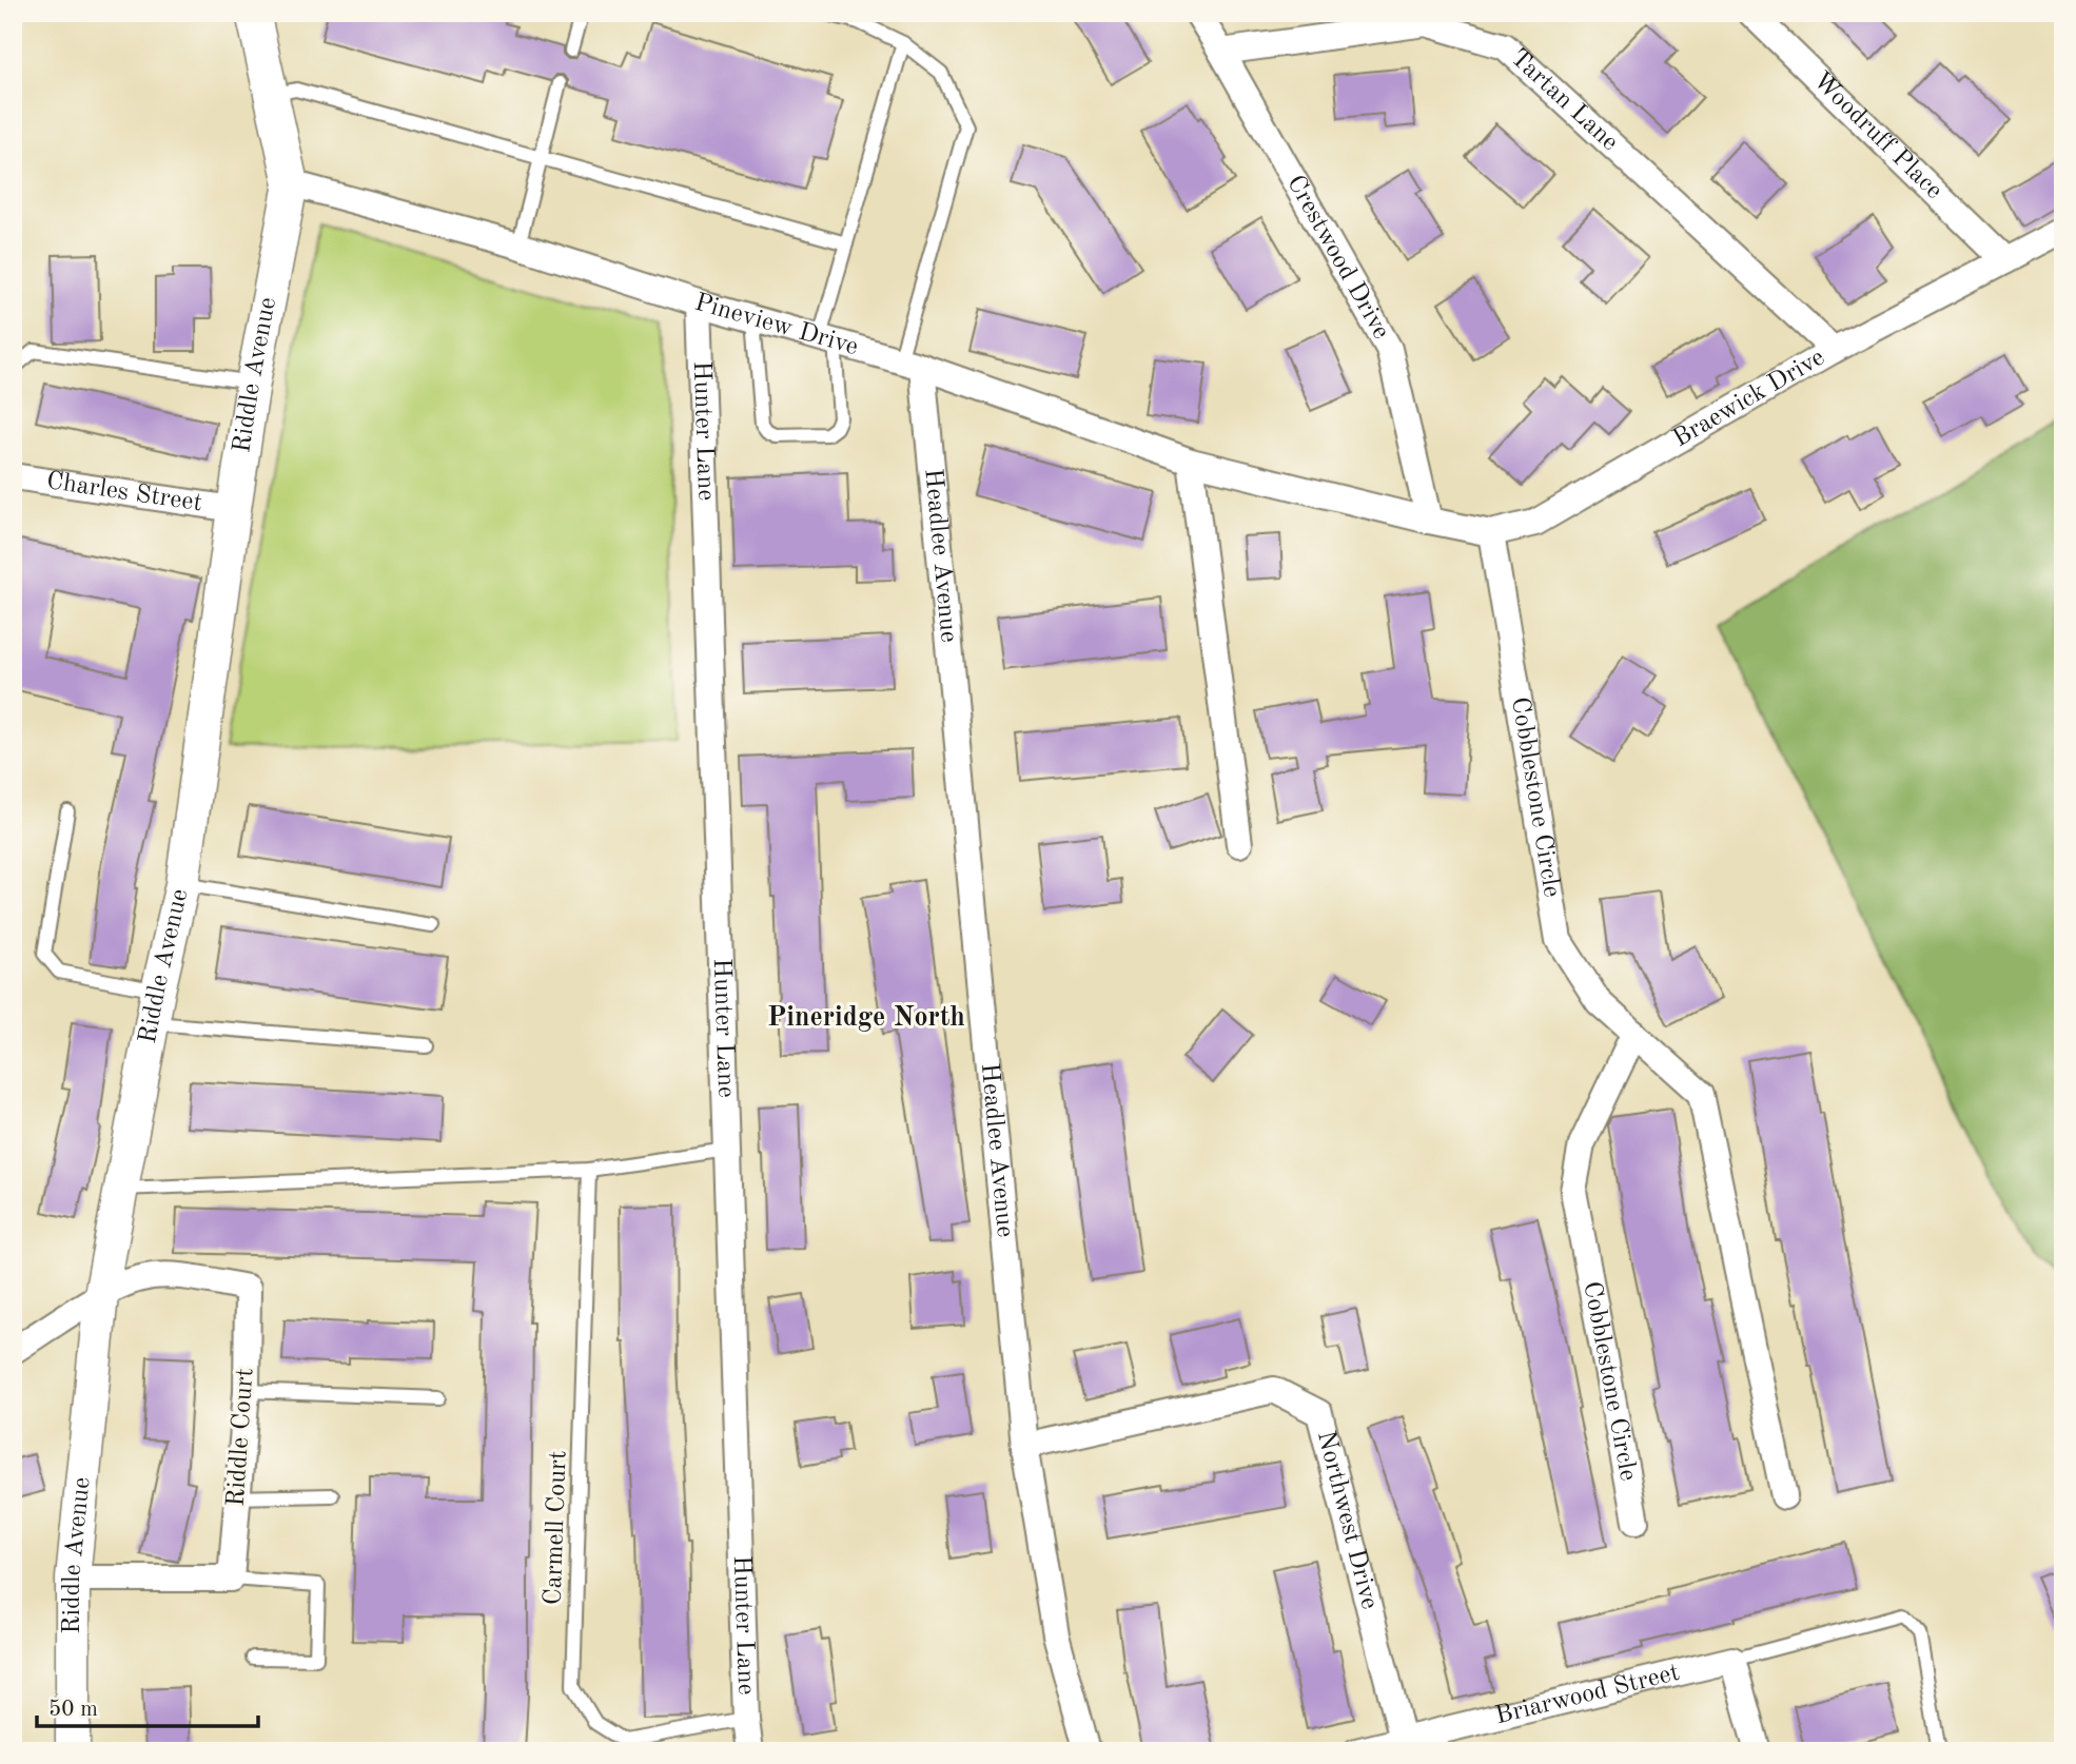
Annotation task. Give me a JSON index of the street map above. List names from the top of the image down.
{
  "streets": {
    "street": [
      "Tartan Lane",
      "Woodruff Place",
      "Crestwood Drive",
      "Pineview Drive",
      "Riddle Avenue",
      "Braewick Drive",
      "Hunter Lane",
      "Charles Street",
      "Headlee Avenue",
      "Cobblestone Circle",
      "Riddle Court",
      "Northwest Drive",
      "Briarwood Street"
    ],
    "lane": ["Carmell Court"]
  },
  "crossings": [
    ["Tartan Lane", "Crestwood Drive"],
    ["Tartan Lane", "Braewick Drive"],
    ["Woodruff Place", "Braewick Drive"],
    ["Crestwood Drive", "Pineview Drive"],
    ["Crestwood Drive", "Braewick Drive"],
    ["Pineview Drive", "Riddle Avenue"],
    ["Pineview Drive", "Braewick Drive"],
    ["Pineview Drive", "Hunter Lane"],
    ["Pineview Drive", "Headlee Avenue"],
    ["Riddle Avenue", "Charles Street"],
    ["Riddle Avenue", "Riddle Court"],
    ["Braewick Drive", "Cobblestone Circle"],
    ["Hunter Lane", "Carmell Court"],
    ["Headlee Avenue", "Northwest Drive"],
    ["Northwest Drive", "Briarwood Street"]
  ],
  "districts": ["Pineridge North"],
  "scale_bar": "50 m"
}
